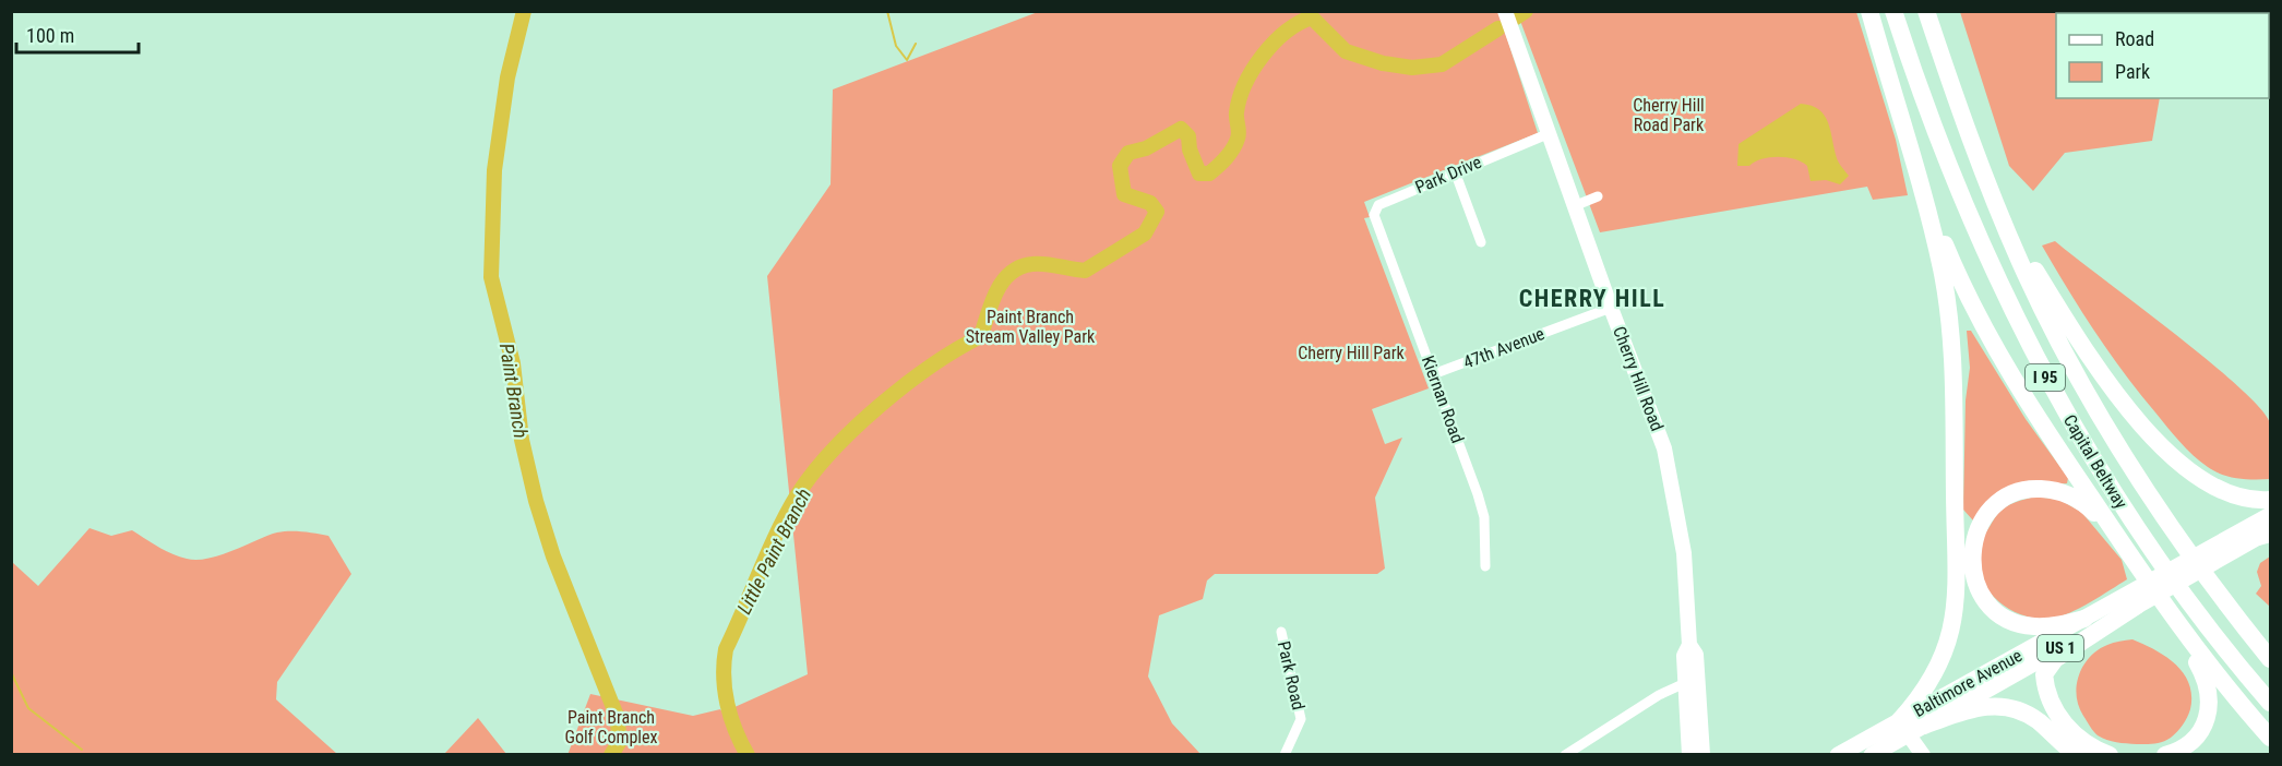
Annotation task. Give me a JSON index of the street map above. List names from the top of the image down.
{
  "streets": {
    "highway": ["I 95", "Capital Beltway"],
    "main road": ["Cherry Hill Road", "US 1", "Baltimore Avenue"],
    "street": [
      "Park Drive",
      "47th Avenue",
      "Kiernan Road",
      "Park Road"
    ]
  },
  "crossings": [
    ["Park Drive", "Cherry Hill Road"],
    ["Park Drive", "Kiernan Road"],
    ["47th Avenue", "Cherry Hill Road"],
    ["47th Avenue", "Kiernan Road"]
  ],
  "districts": ["CHERRY HILL"],
  "water": ["Paint Branch", "Little Paint Branch"],
  "parks": [
    "Cherry Hill Road Park",
    "Paint Branch Stream Valley Park",
    "Cherry Hill Park",
    "Paint Branch Golf Complex"
  ],
  "legend": ["Road", "Park"],
  "scale_bar": "100 m"
}
